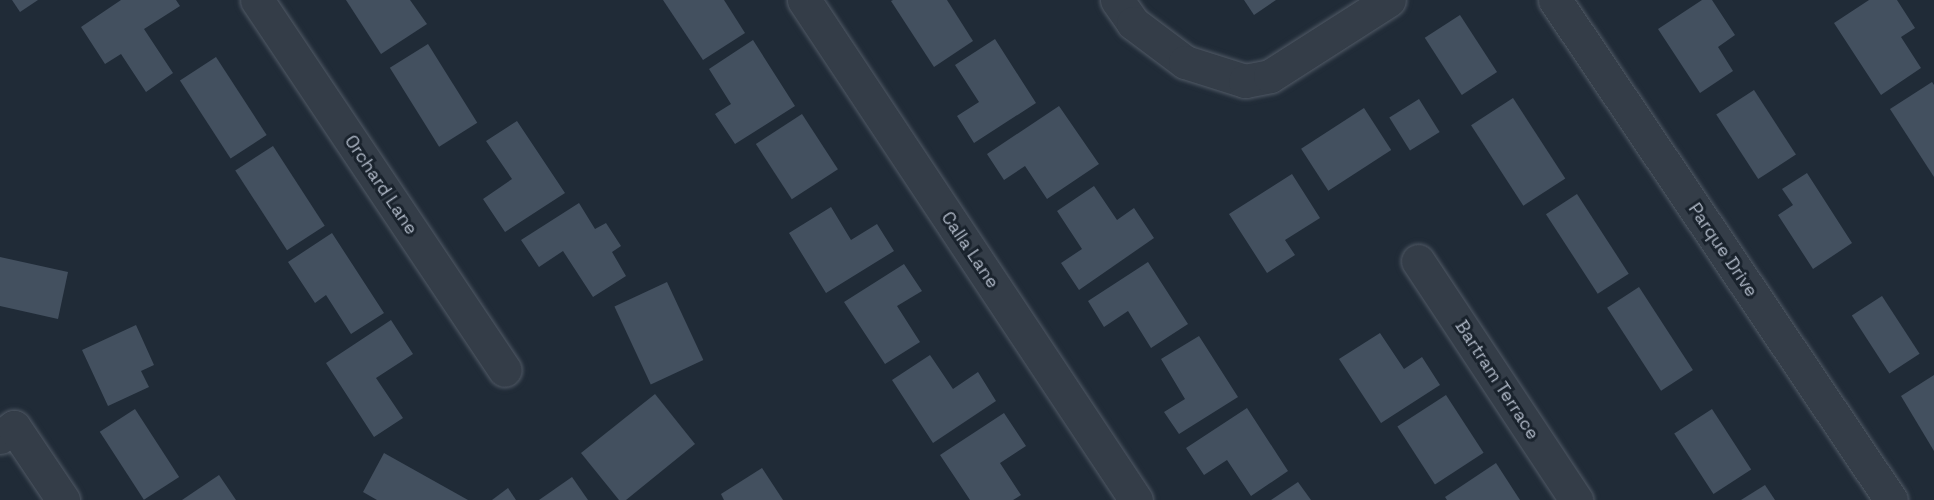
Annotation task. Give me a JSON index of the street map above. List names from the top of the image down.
{
  "streets": {
    "street": [
      "Orchard Lane",
      "Calla Lane",
      "Parque Drive",
      "Bartram Terrace"
    ]
  }
}
